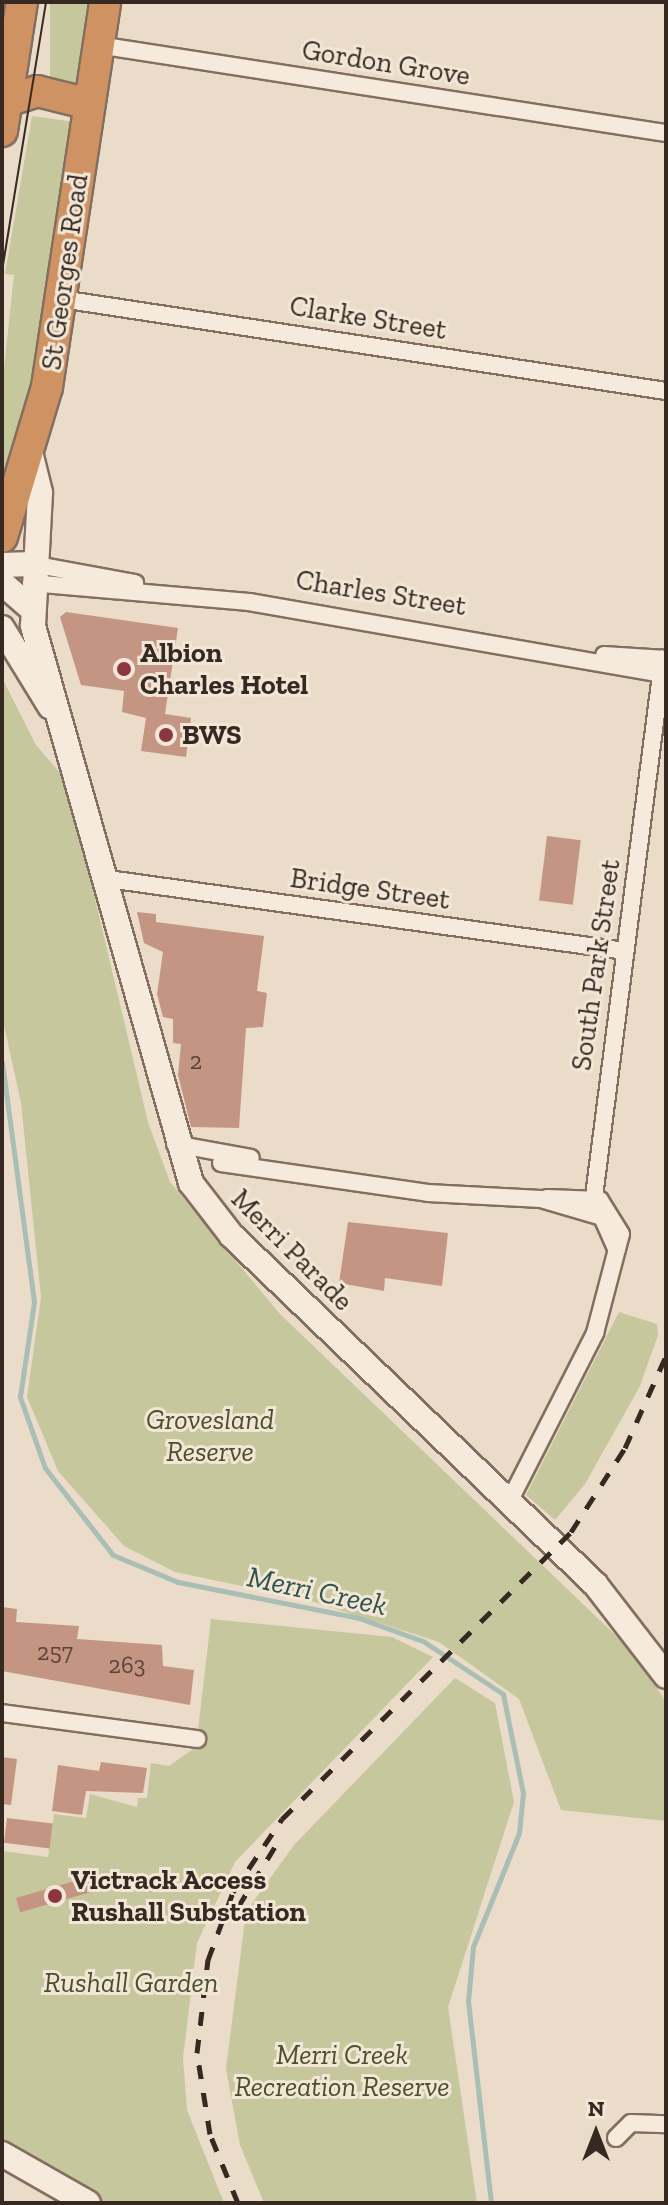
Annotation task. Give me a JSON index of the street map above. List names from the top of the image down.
{
  "streets": {
    "highway": ["St Georges Road"],
    "main road": ["Charles Street", "Merri Parade"],
    "street": [
      "Gordon Grove",
      "Clarke Street",
      "Bridge Street",
      "South Park Street"
    ]
  },
  "crossings": [
    ["Gordon Grove", "St Georges Road"],
    ["St Georges Road", "Clarke Street"],
    ["St Georges Road", "Merri Parade"],
    ["Charles Street", "South Park Street"],
    ["Charles Street", "Merri Parade"],
    ["Bridge Street", "South Park Street"],
    ["Bridge Street", "Merri Parade"]
  ],
  "water": ["Merri Creek"],
  "parks": ["Grovesland Reserve", "Rushall Garden", "Merri Creek Recreation Reserve"],
  "places": ["Albion Charles Hotel", "BWS", "Victrack Access Rushall Substation"],
  "house_numbers": ["2", "257", "263"],
  "north": "top"
}
